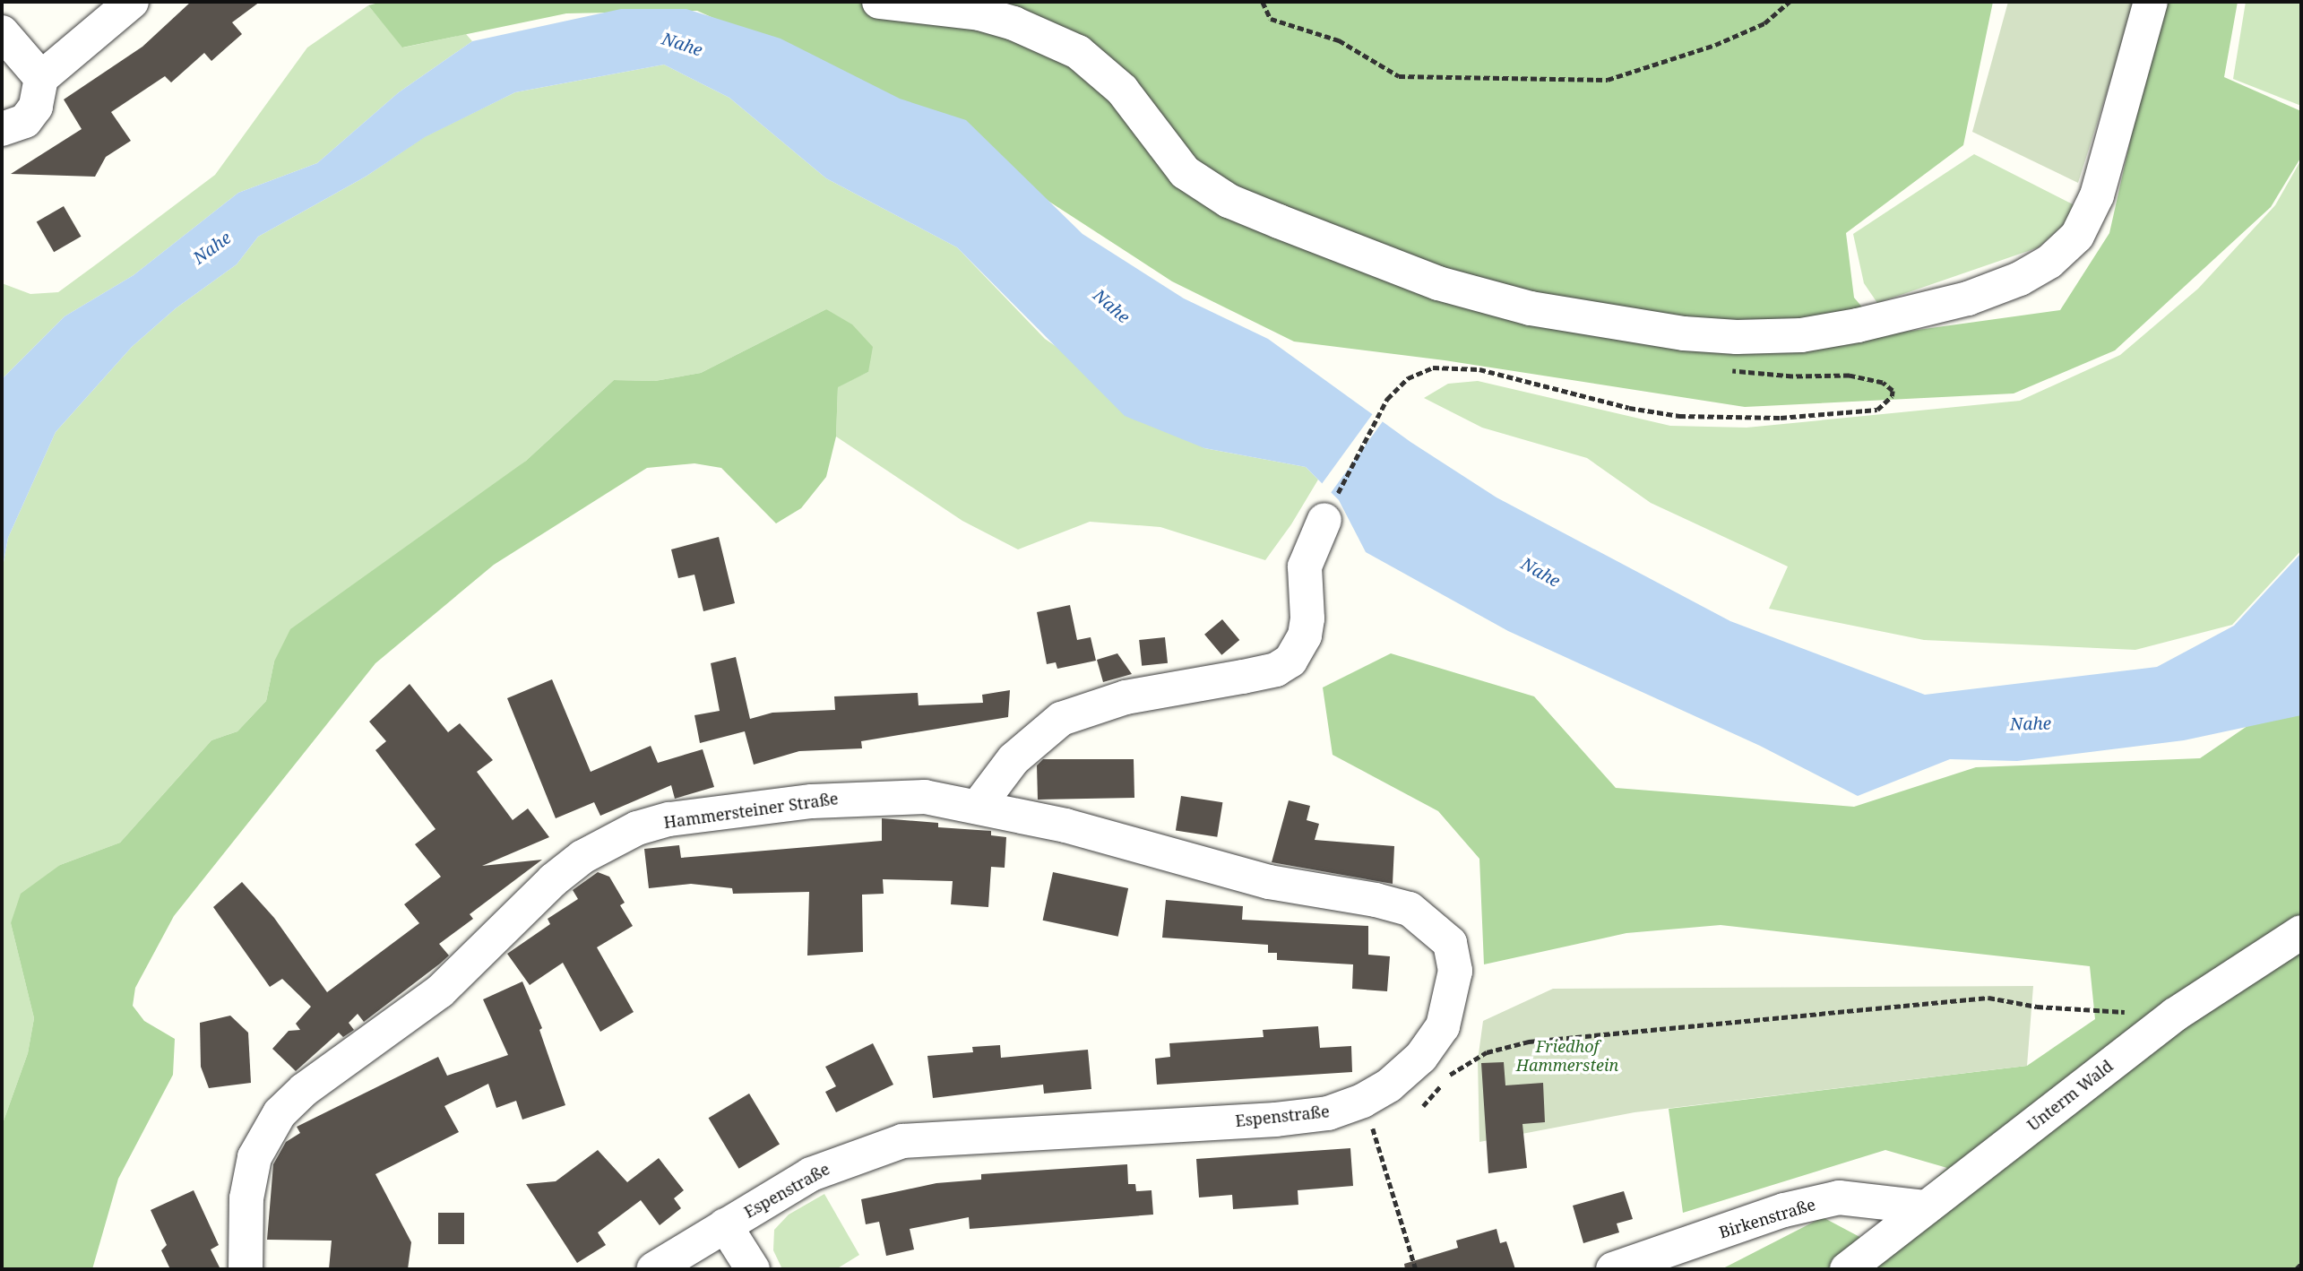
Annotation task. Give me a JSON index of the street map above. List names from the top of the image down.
{
  "streets": {
    "street": [
      "Hammersteiner Straße",
      "Unterm Wald",
      "Espenstraße",
      "Birkenstraße"
    ]
  },
  "crossings": [
    ["Hammersteiner Straße", "Espenstraße"],
    ["Unterm Wald", "Birkenstraße"]
  ],
  "water": ["Nahe"],
  "parks": ["Friedhof Hammerstein"]
}
